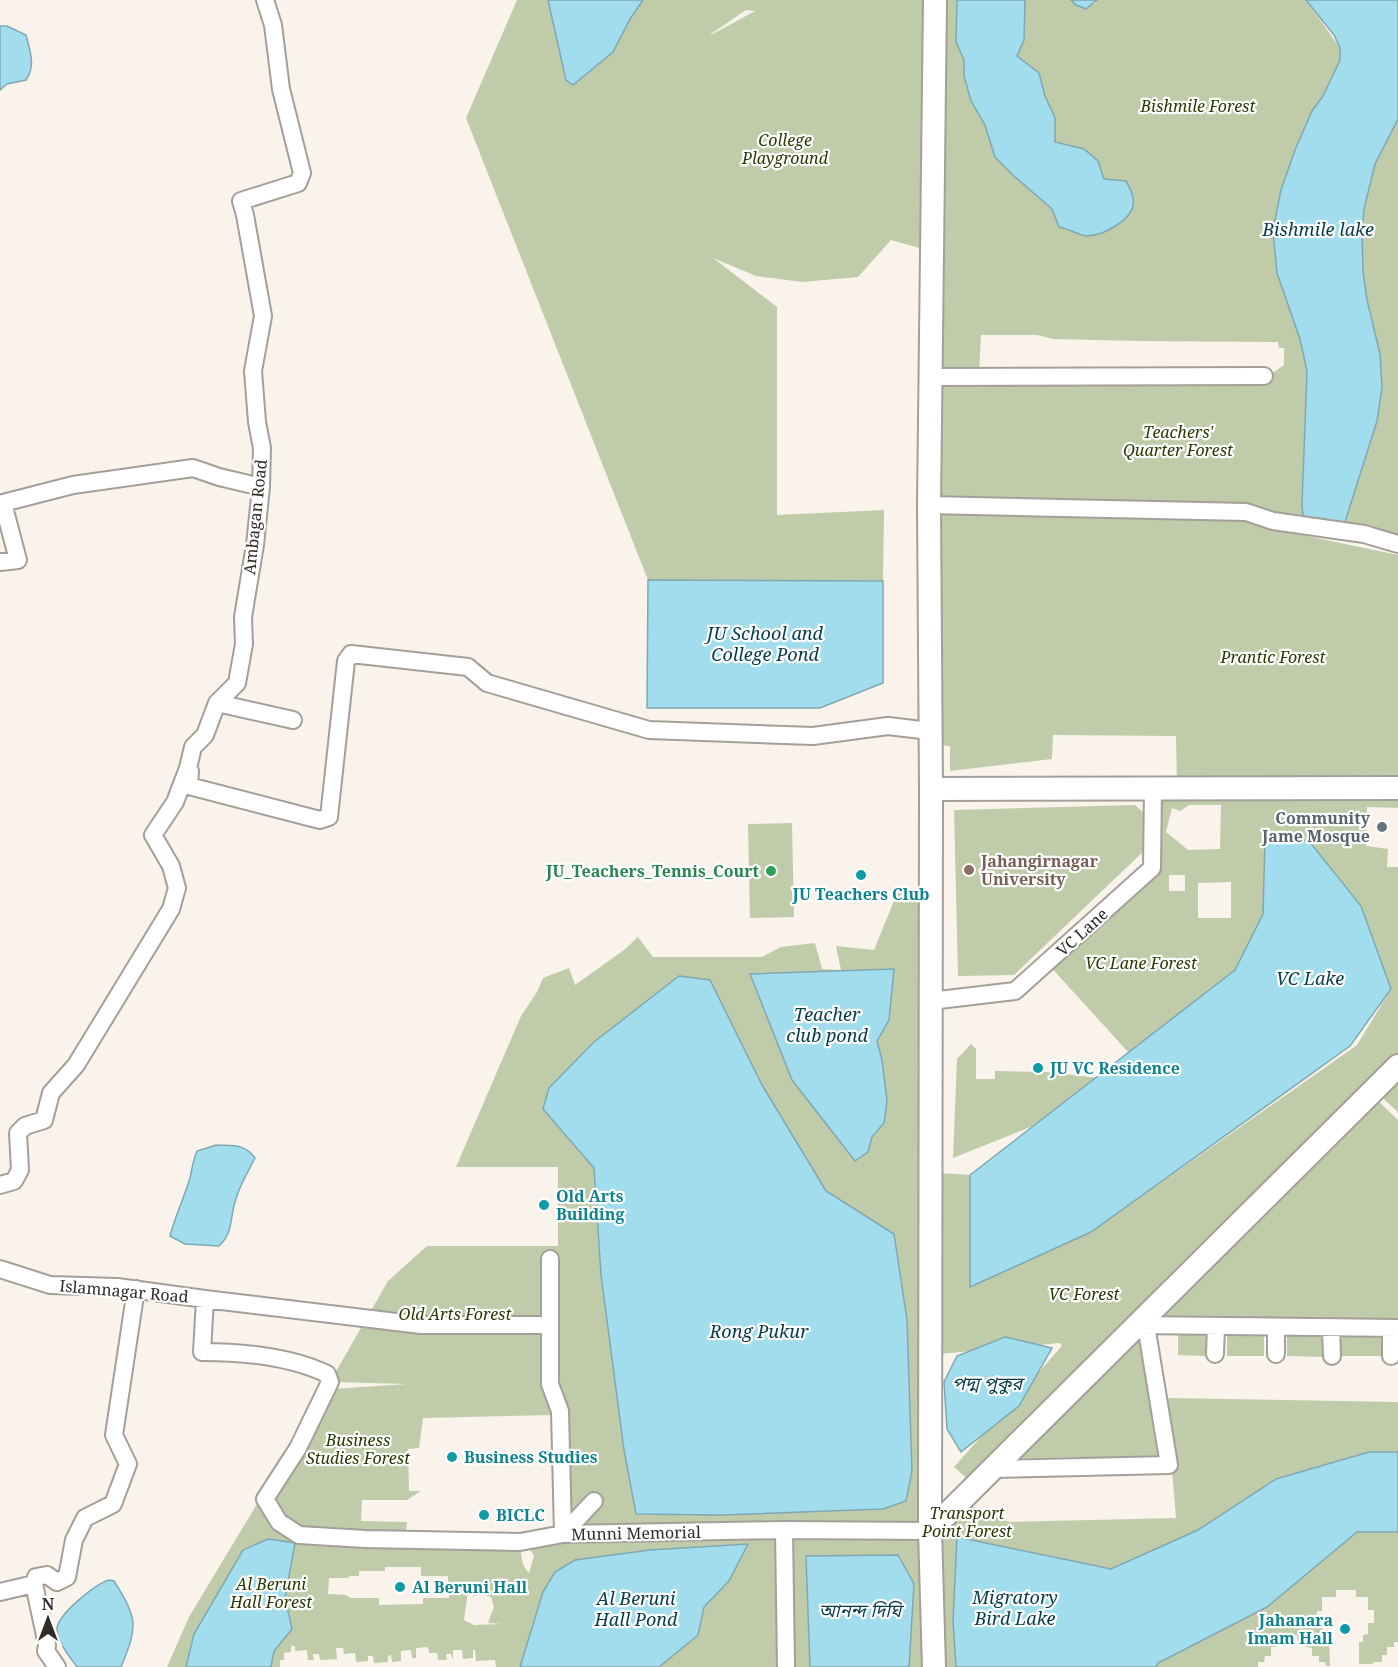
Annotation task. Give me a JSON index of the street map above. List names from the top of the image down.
{
  "streets": {
    "street": [
      "Ambagan Road",
      "VC Lane",
      "Islamnagar Road",
      "Munni Memorial"
    ]
  },
  "crossings": [
    ["Islamnagar Road", "Munni Memorial"]
  ],
  "water": [
    "Bishmile lake",
    "JU School and College Pond",
    "VC Lake",
    "Teacher club pond",
    "Rong Pukur",
    "পদ্ম পুকুর",
    "Migratory Bird Lake",
    "Al Beruni Hall Pond",
    "আনন্দ দিঘি"
  ],
  "parks": [
    "Bishmile Forest",
    "College Playground",
    "Teachers' Quarter Forest",
    "Prantic Forest",
    "VC Lane Forest",
    "VC Forest",
    "Old Arts Forest",
    "Business Studies Forest",
    "Transport Point Forest",
    "Al Beruni Hall Forest"
  ],
  "places": [
    "Community Jame Mosque",
    "Jahangirnagar University",
    "JU_Teachers_Tennis_Court",
    "JU Teachers Club",
    "JU VC Residence",
    "Old Arts Building",
    "Business Studies",
    "BICLC",
    "Al Beruni Hall",
    "Jahanara Imam Hall"
  ],
  "north": "top"
}
